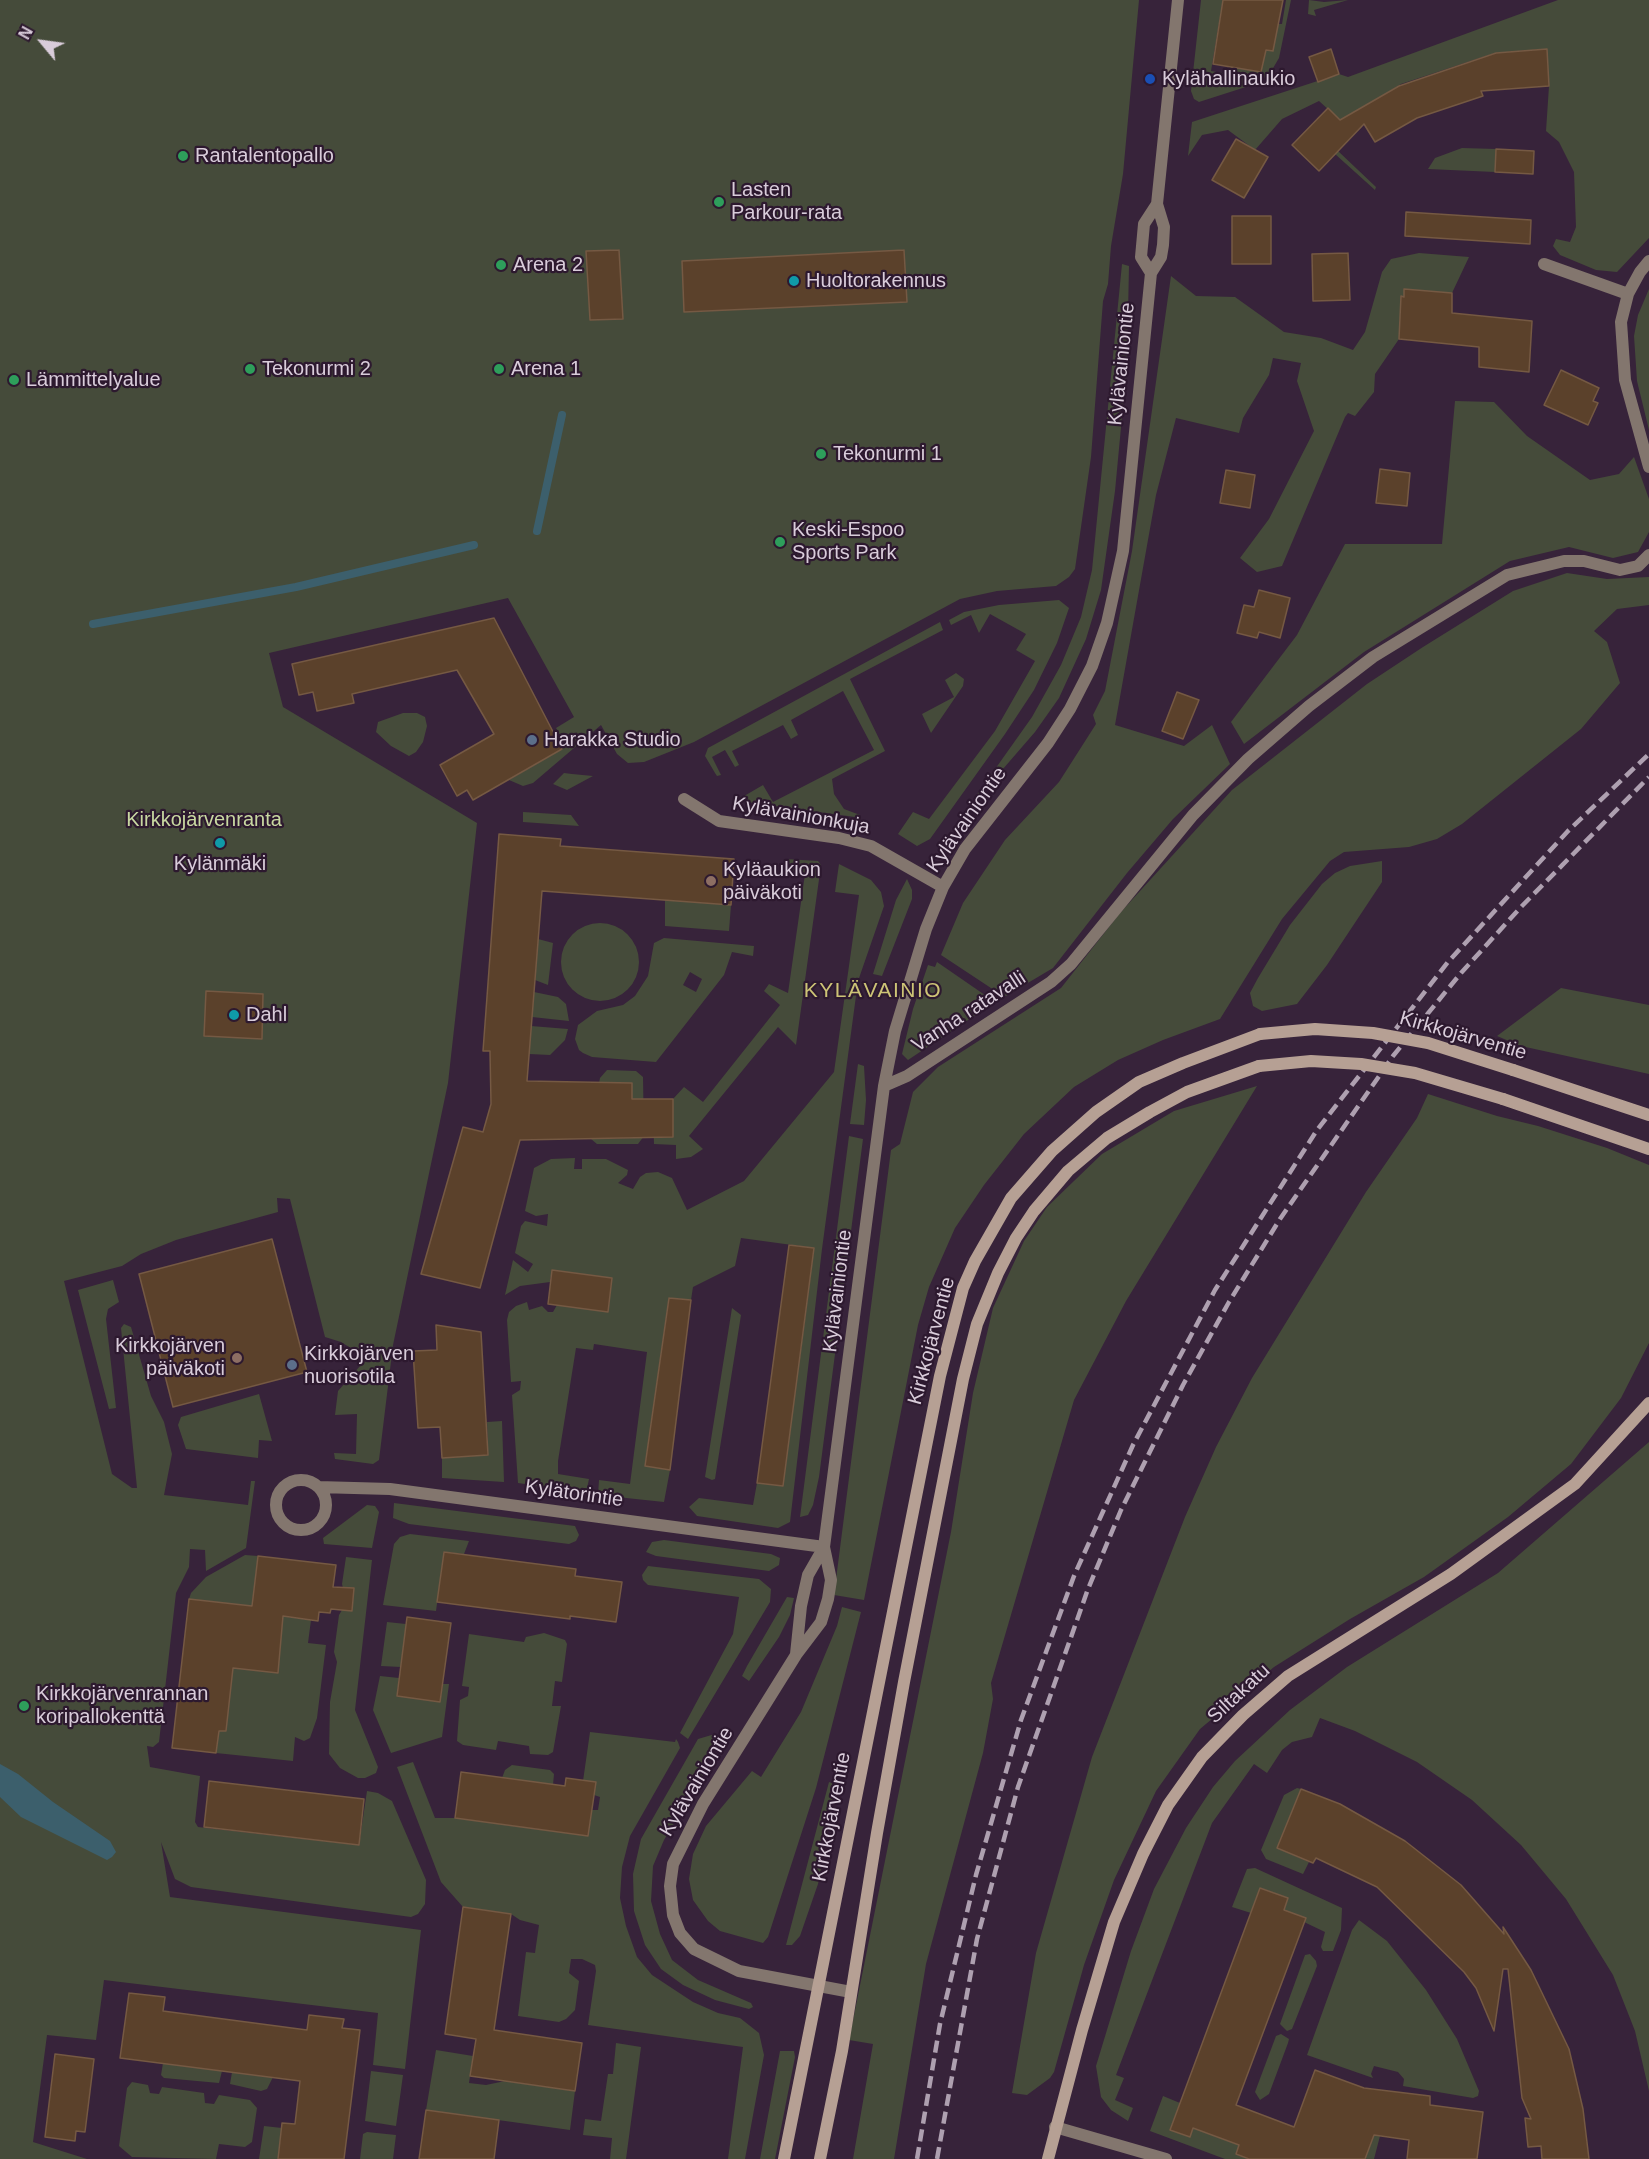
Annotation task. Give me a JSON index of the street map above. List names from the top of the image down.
{
  "streets": {
    "main road": ["Kirkkojärventie", "Siltakatu"],
    "street": [
      "Kylävainiontie",
      "Kylävainionkuja",
      "Vanha ratavalli",
      "Kylätorintie"
    ]
  },
  "crossings": [
    ["Kylävainiontie", "Kylävainionkuja"],
    ["Kylävainiontie", "Vanha ratavalli"],
    ["Kylävainiontie", "Kirkkojärventie"],
    ["Kylävainiontie", "Kylätorintie"]
  ],
  "districts": ["KYLÄVAINIO"],
  "parks": ["Kirkkojärvenranta"],
  "places": [
    "Kylähallinaukio",
    "Rantalentopallo",
    "Lasten Parkour-rata",
    "Arena 2",
    "Huoltorakennus",
    "Tekonurmi 2",
    "Arena 1",
    "Lämmittelyalue",
    "Tekonurmi 1",
    "Keski-Espoo Sports Park",
    "Harakka Studio",
    "Kylänmäki",
    "Kyläaukion päiväkoti",
    "Dahl",
    "Kirkkojärven päiväkoti",
    "Kirkkojärven nuorisotila",
    "Kirkkojärvenrannan koripallokenttä"
  ],
  "north": "top left"
}
